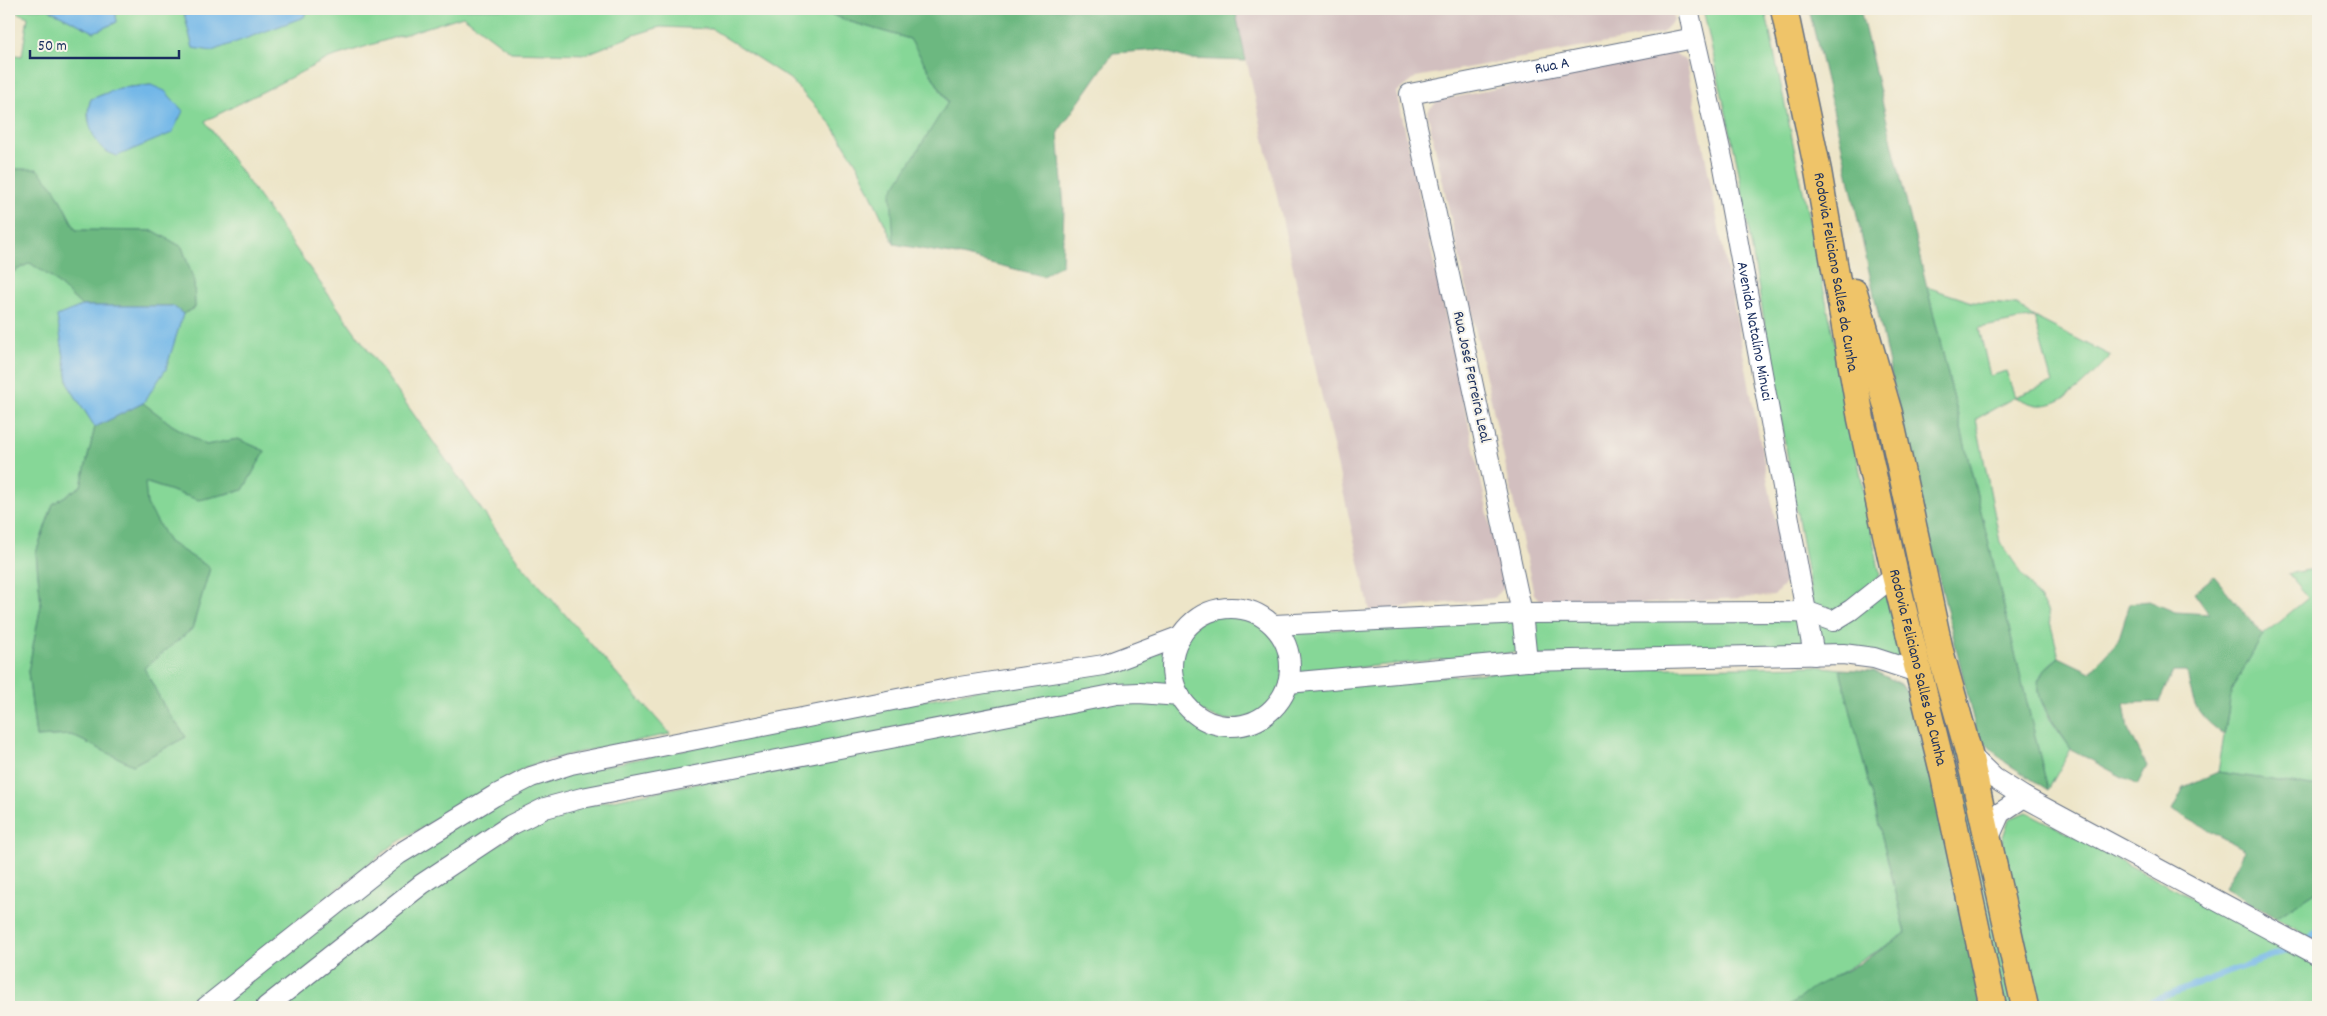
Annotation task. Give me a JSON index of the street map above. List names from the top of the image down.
{
  "streets": {
    "main road": ["Rodovia Feliciano Salles da Cunha"],
    "street": ["Rua A", "Avenida Natalino Minuci", "Rua José Ferreira Leal"]
  },
  "crossings": [
    ["Rua A", "Avenida Natalino Minuci"],
    ["Rua A", "Rua José Ferreira Leal"]
  ],
  "scale_bar": "50 m"
}
